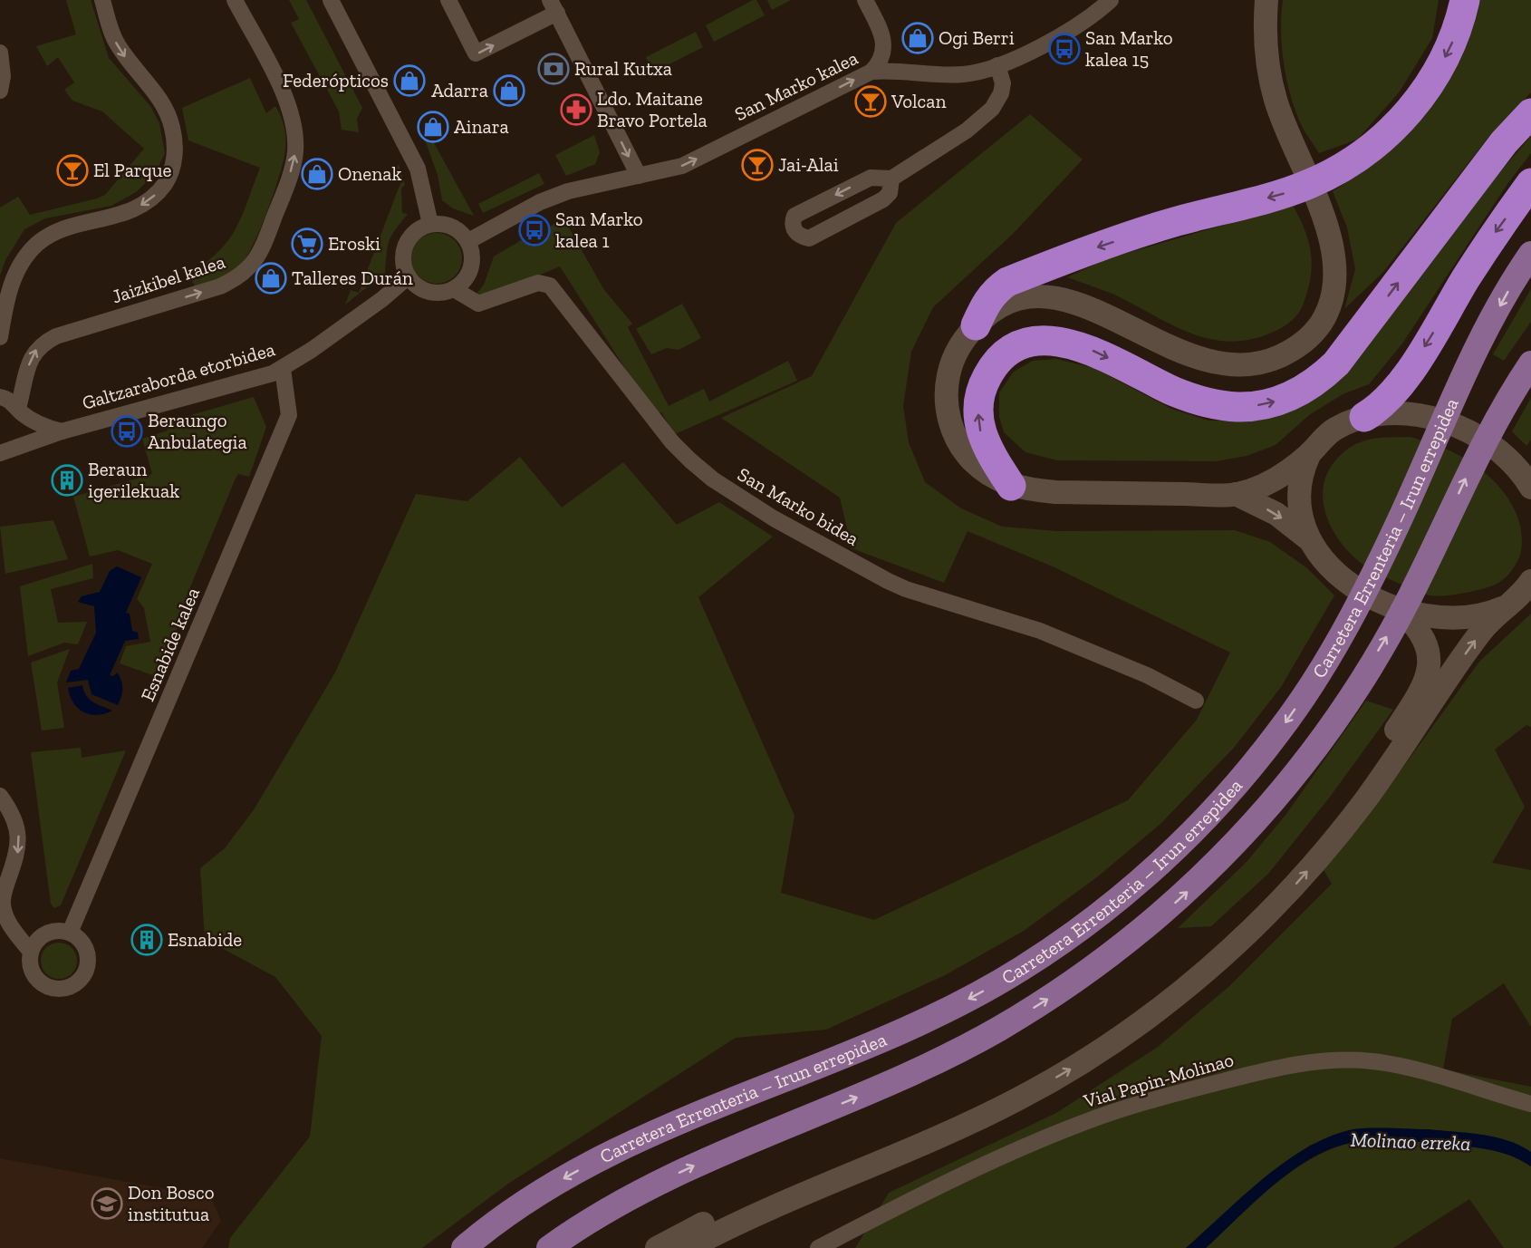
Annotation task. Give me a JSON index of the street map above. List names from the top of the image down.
{
  "streets": {
    "main road": ["Carretera Errenteria – Irun errepidea"],
    "street": [
      "San Marko kalea",
      "Jaizkibel kalea",
      "Galtzaraborda etorbidea",
      "San Marko bidea",
      "Esnabide kalea",
      "Vial Papin-Molinao"
    ]
  },
  "crossings": [
    ["San Marko kalea", "Galtzaraborda etorbidea"],
    ["San Marko kalea", "San Marko bidea"],
    ["Jaizkibel kalea", "Galtzaraborda etorbidea"],
    ["Galtzaraborda etorbidea", "San Marko bidea"],
    ["Galtzaraborda etorbidea", "Esnabide kalea"]
  ],
  "one_way": ["San Marko kalea"],
  "water": ["Molinao erreka"],
  "places": {
    "shop": [
      "Ogi Berri",
      "Federópticos",
      "Adarra",
      "Ainara",
      "Onenak",
      "Talleres Durán"
    ],
    "bus stop": ["San Marko kalea 15", "San Marko kalea 1", "Beraungo Anbulategia"],
    "bank": ["Rural Kutxa"],
    "bar": ["Volcan", "Jai-Alai", "El Parque"],
    "pharmacy": ["Ldo. Maitane Bravo Portela"],
    "supermarket": ["Eroski"],
    "building": ["Beraun igerilekuak", "Esnabide"],
    "school or university": ["Don Bosco institutua"]
  }
}
